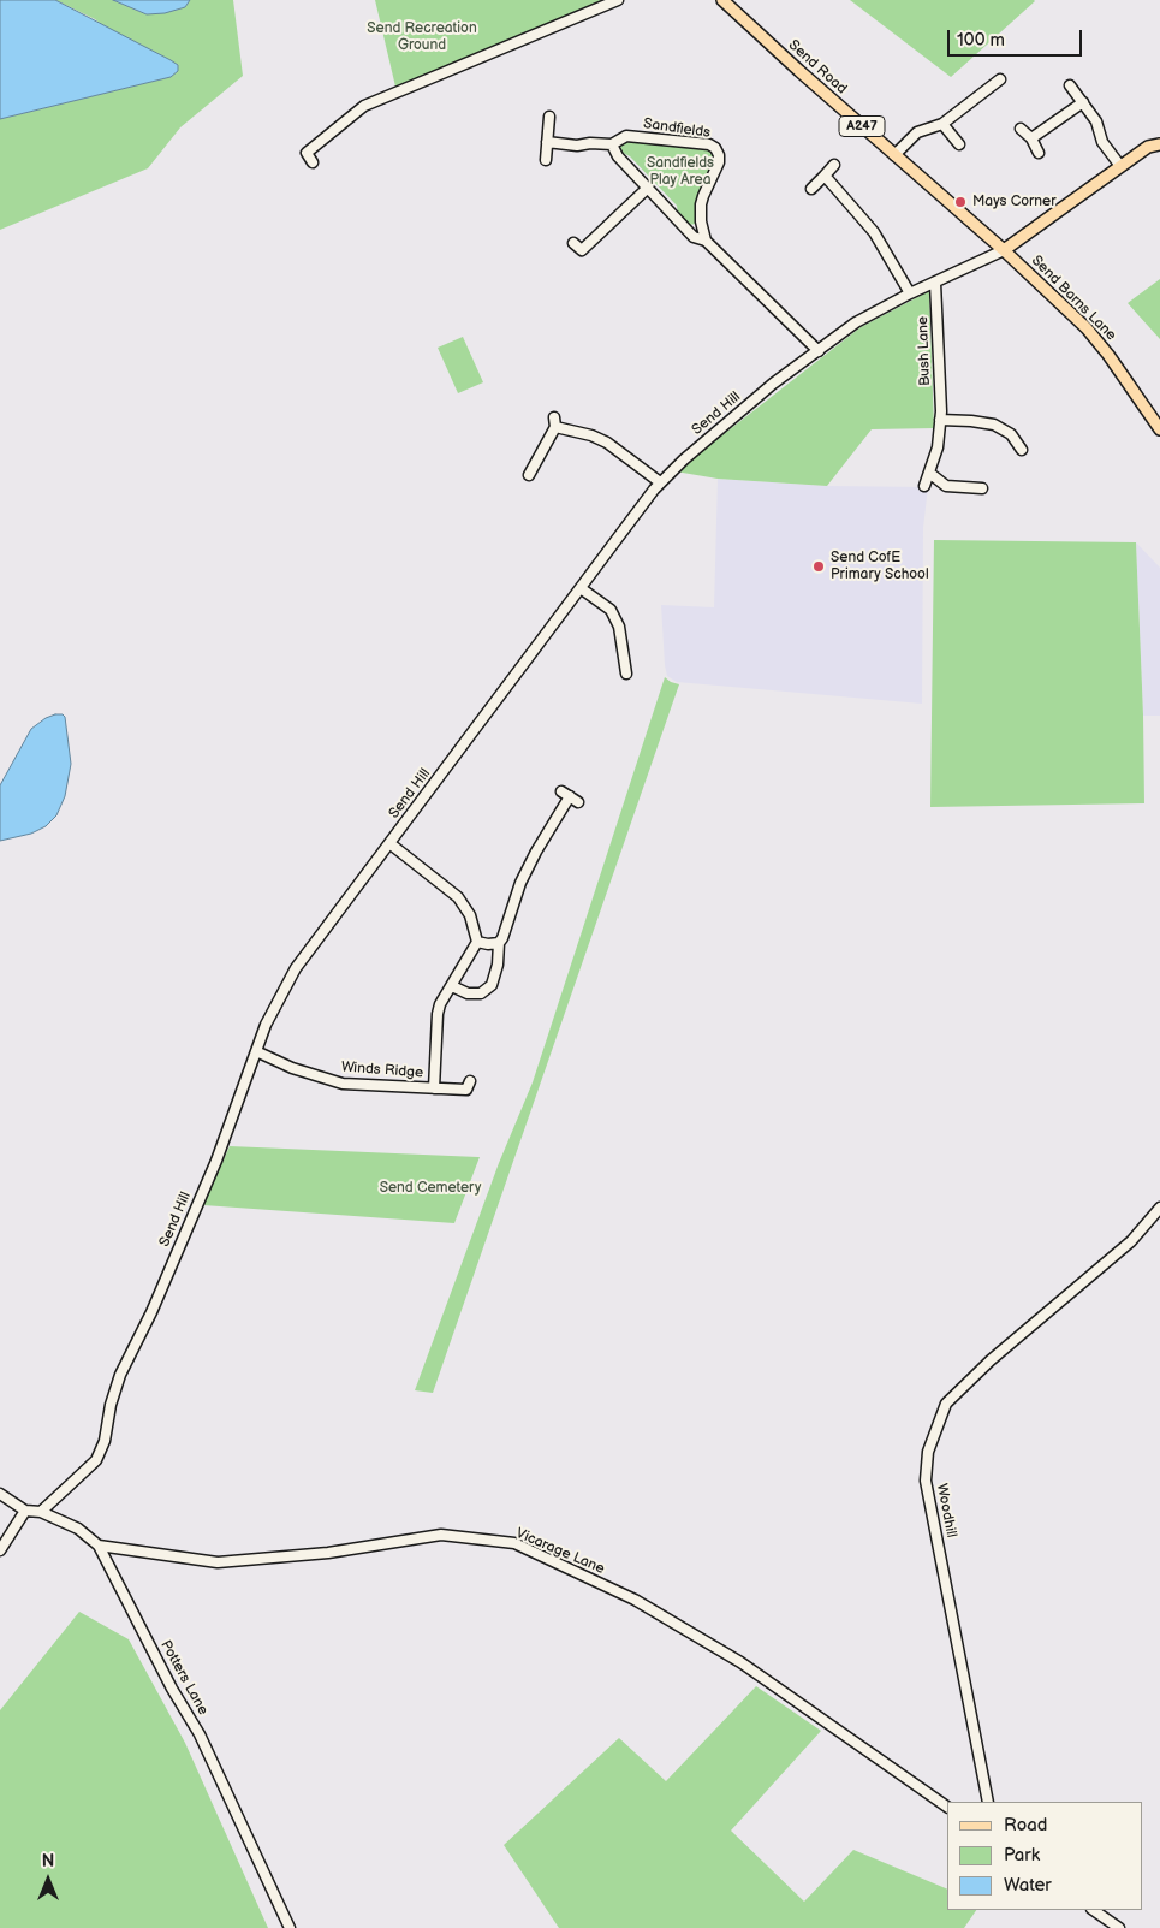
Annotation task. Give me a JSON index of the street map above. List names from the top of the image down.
{
  "streets": {
    "main road": ["Send Road", "A247", "Send Barns Lane"],
    "street": [
      "Sandfields",
      "Bush Lane",
      "Send Hill",
      "Winds Ridge",
      "Woodhill",
      "Vicarage Lane",
      "Potters Lane"
    ]
  },
  "crossings": [
    ["Send Road", "Send Barns Lane"],
    ["Send Road", "Send Hill"],
    ["Send Barns Lane", "Send Hill"],
    ["Bush Lane", "Send Hill"],
    ["Send Hill", "Winds Ridge"],
    ["Send Hill", "Potters Lane"],
    ["Vicarage Lane", "Potters Lane"]
  ],
  "parks": ["Send Recreation Ground", "Sandfields Play Area", "Send Cemetery"],
  "places": ["Mays Corner", "Send CofE Primary School"],
  "legend": ["Road", "Park", "Water"],
  "scale_bar": "100 m",
  "north": "top"
}
